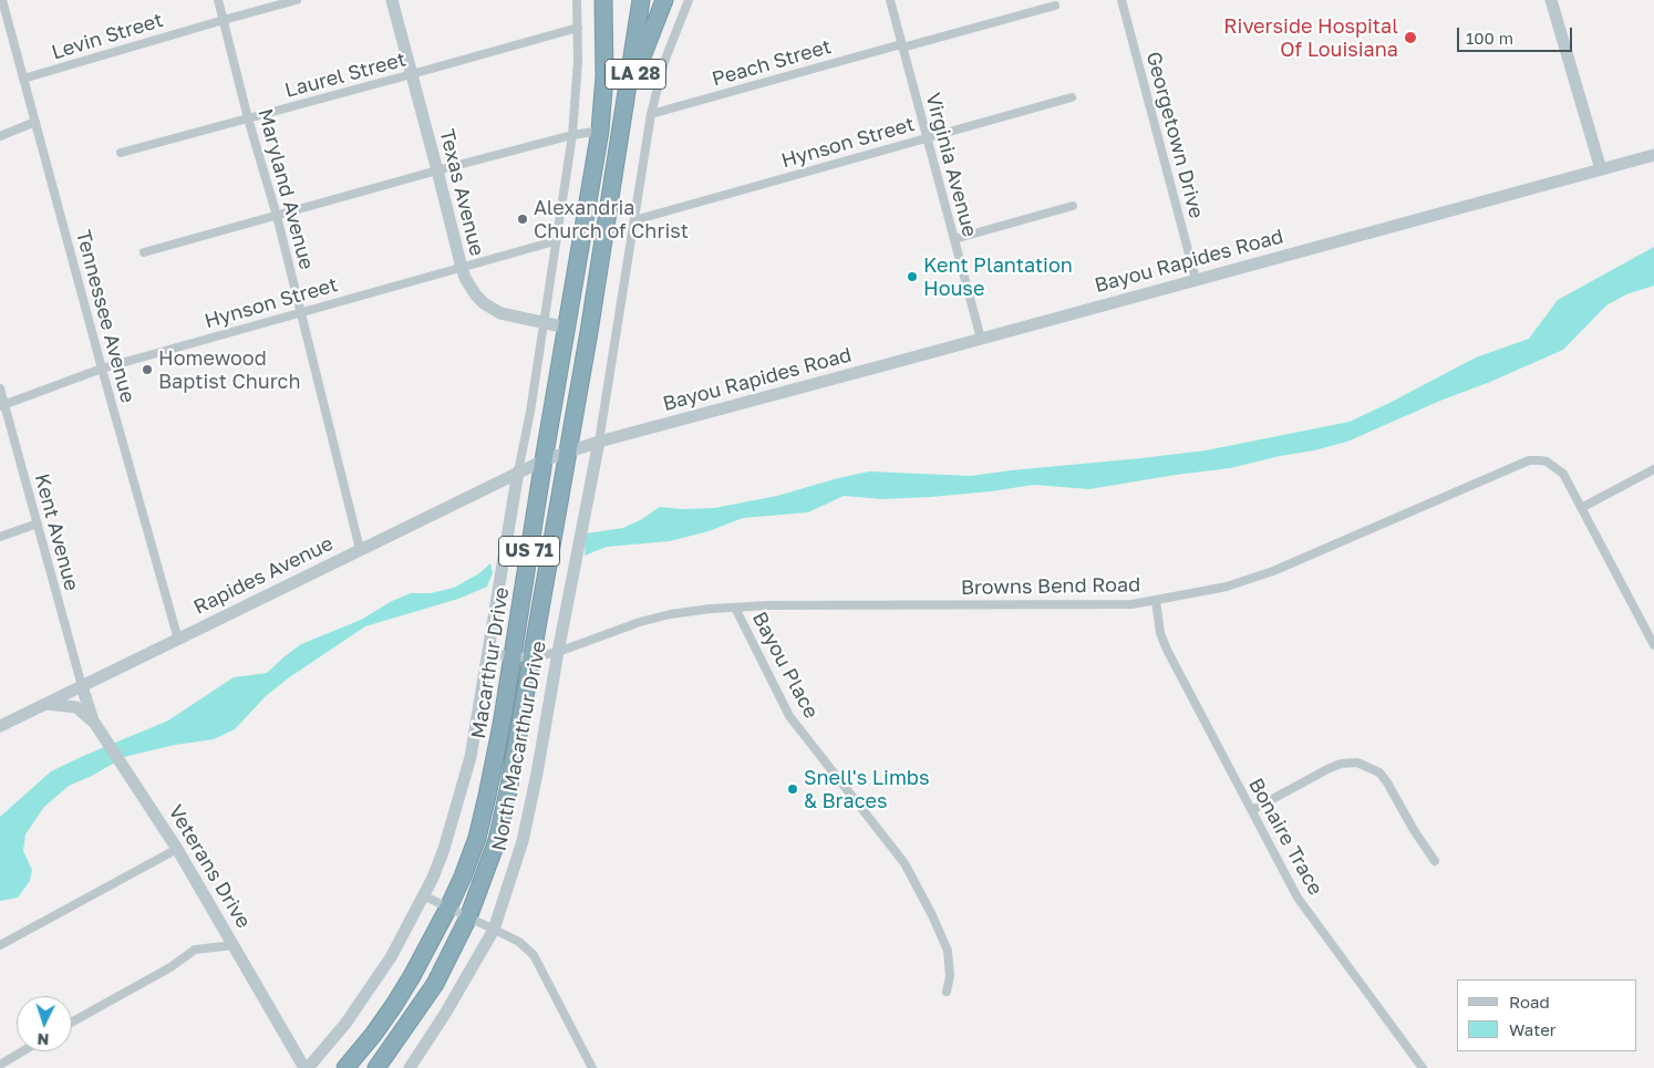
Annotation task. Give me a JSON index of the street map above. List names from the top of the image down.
{
  "streets": {
    "highway": ["LA 28", "US 71", "Macarthur Drive"],
    "street": [
      "Levin Street",
      "Peach Street",
      "Laurel Street",
      "Georgetown Drive",
      "Hynson Street",
      "Virginia Avenue",
      "Maryland Avenue",
      "Texas Avenue",
      "Bayou Rapides Road",
      "Tennessee Avenue",
      "Kent Avenue",
      "Rapides Avenue",
      "Browns Bend Road",
      "Bayou Place",
      "North Macarthur Drive",
      "Bonaire Trace",
      "Veterans Drive"
    ]
  },
  "crossings": [
    ["Levin Street", "Maryland Avenue"],
    ["Levin Street", "Tennessee Avenue"],
    ["Peach Street", "Virginia Avenue"],
    ["LA 28", "Macarthur Drive"],
    ["Laurel Street", "Maryland Avenue"],
    ["Laurel Street", "Texas Avenue"],
    ["Georgetown Drive", "Bayou Rapides Road"],
    ["Hynson Street", "Virginia Avenue"],
    ["Hynson Street", "Maryland Avenue"],
    ["Hynson Street", "Texas Avenue"],
    ["Hynson Street", "Tennessee Avenue"],
    ["Hynson Street", "Kent Avenue"],
    ["Virginia Avenue", "Bayou Rapides Road"],
    ["Maryland Avenue", "Rapides Avenue"],
    ["Texas Avenue", "Macarthur Drive"],
    ["Bayou Rapides Road", "Rapides Avenue"],
    ["Bayou Rapides Road", "Macarthur Drive"],
    ["Bayou Rapides Road", "North Macarthur Drive"],
    ["Tennessee Avenue", "Rapides Avenue"],
    ["Kent Avenue", "Rapides Avenue"],
    ["Kent Avenue", "Veterans Drive"],
    ["Rapides Avenue", "Macarthur Drive"],
    ["Rapides Avenue", "Veterans Drive"],
    ["Browns Bend Road", "Macarthur Drive"],
    ["Browns Bend Road", "Bayou Place"],
    ["Browns Bend Road", "North Macarthur Drive"],
    ["Browns Bend Road", "Bonaire Trace"]
  ],
  "places": [
    "Riverside Hospital Of Louisiana",
    "Alexandria Church of Christ",
    "Kent Plantation House",
    "Homewood Baptist Church",
    "Snell's Limbs & Braces"
  ],
  "legend": ["Road", "Water"],
  "scale_bar": "100 m",
  "north": "bottom"
}
